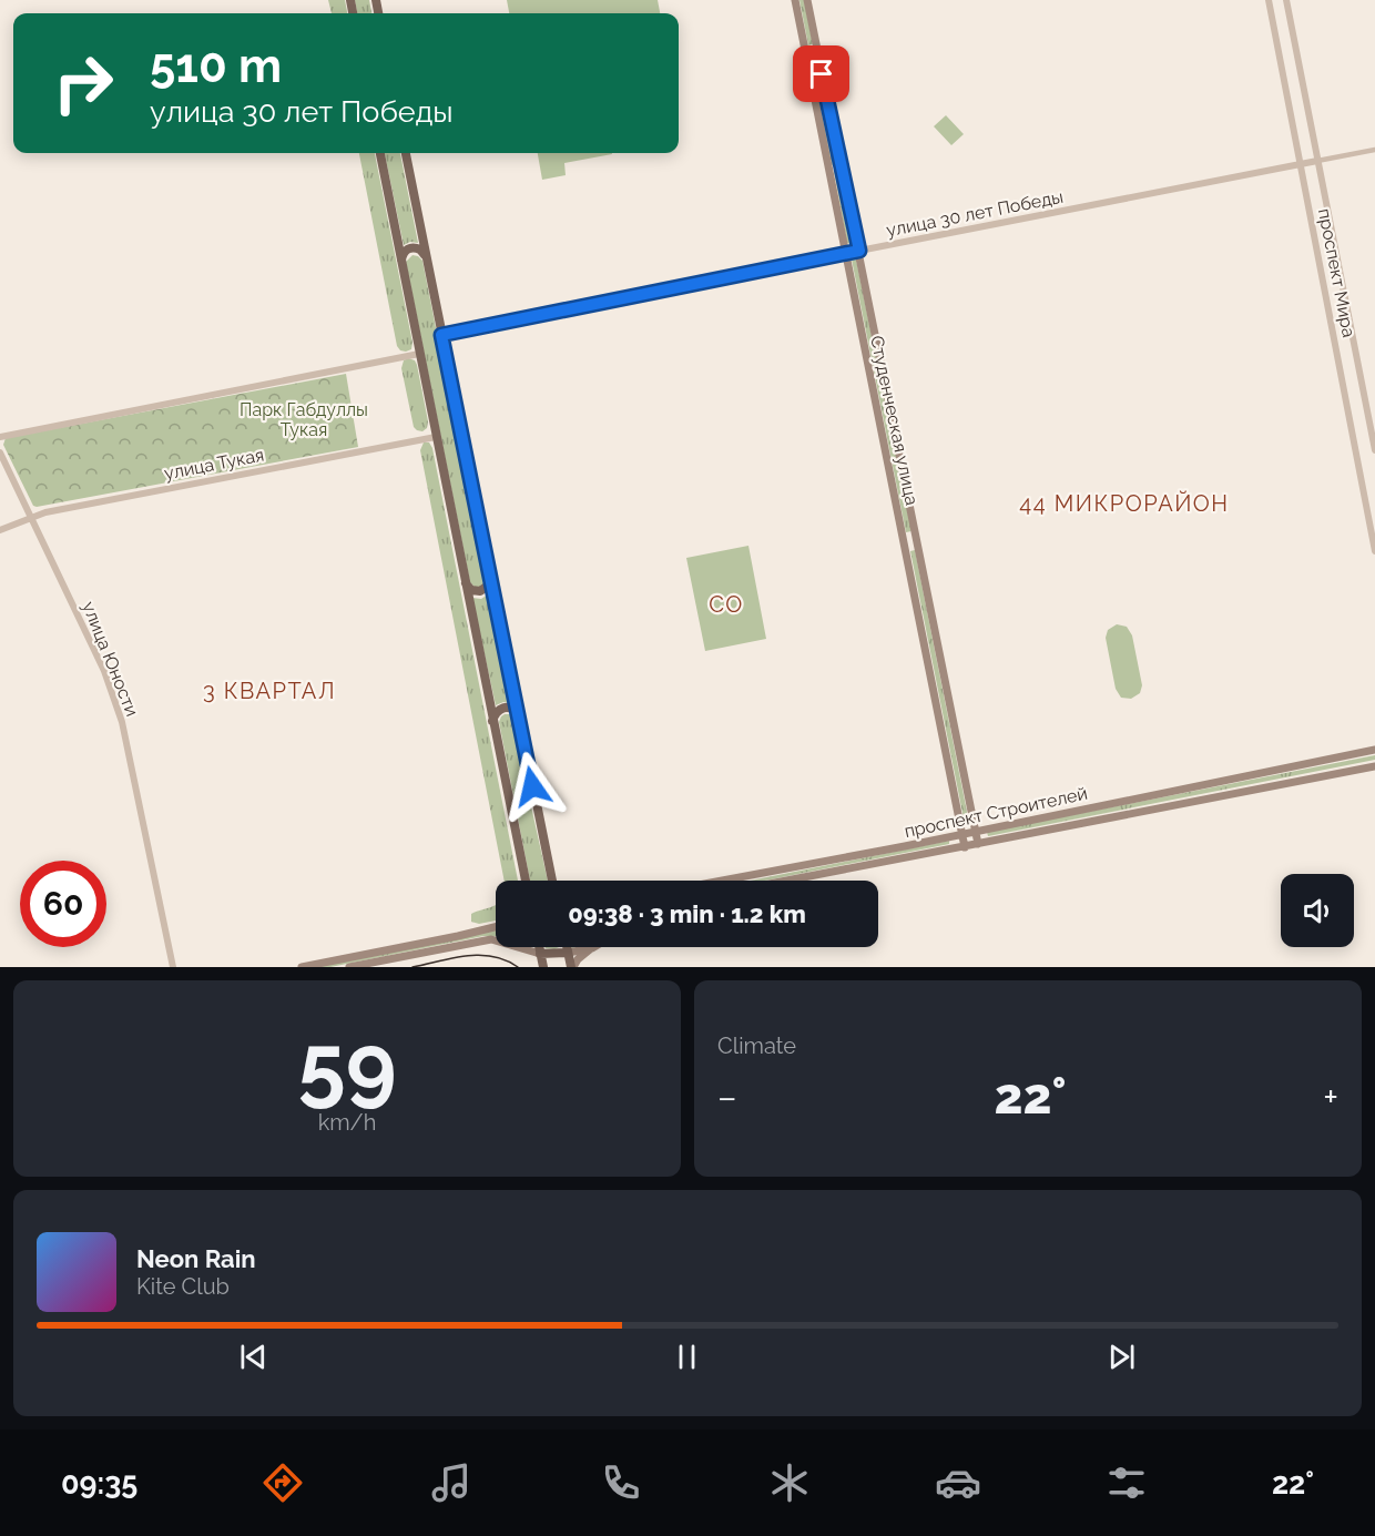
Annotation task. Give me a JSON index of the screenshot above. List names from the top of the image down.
{
  "streets": {
    "main road": ["улица 30 лет Победы", "Студенческая улица", "проспект Строителей"],
    "street": ["проспект Мира", "улица Тукая", "улица Юности"]
  },
  "crossings": [
    ["улица 30 лет Победы", "проспект Мира"],
    ["улица 30 лет Победы", "Студенческая улица"],
    ["Студенческая улица", "проспект Строителей"],
    ["улица Тукая", "улица Юности"]
  ],
  "districts": ["44 МИКРОРАЙОН", "СО", "3 КВАРТАЛ"],
  "parks": ["Парк Габдуллы Тукая"],
  "page": {
    "turn": ["510 m", "улица 30 лет Победы"],
    "limit": "60",
    "trip": "09:38 · 3 min · 1.2 km",
    "tile": [
      ["59", "km/h"],
      "Climate"
    ],
    "heat": ["−", "22°", "+"],
    "song": ["Neon Rain", "Kite Club"],
    "tabs": ["09:35", "22°"]
  }
}
